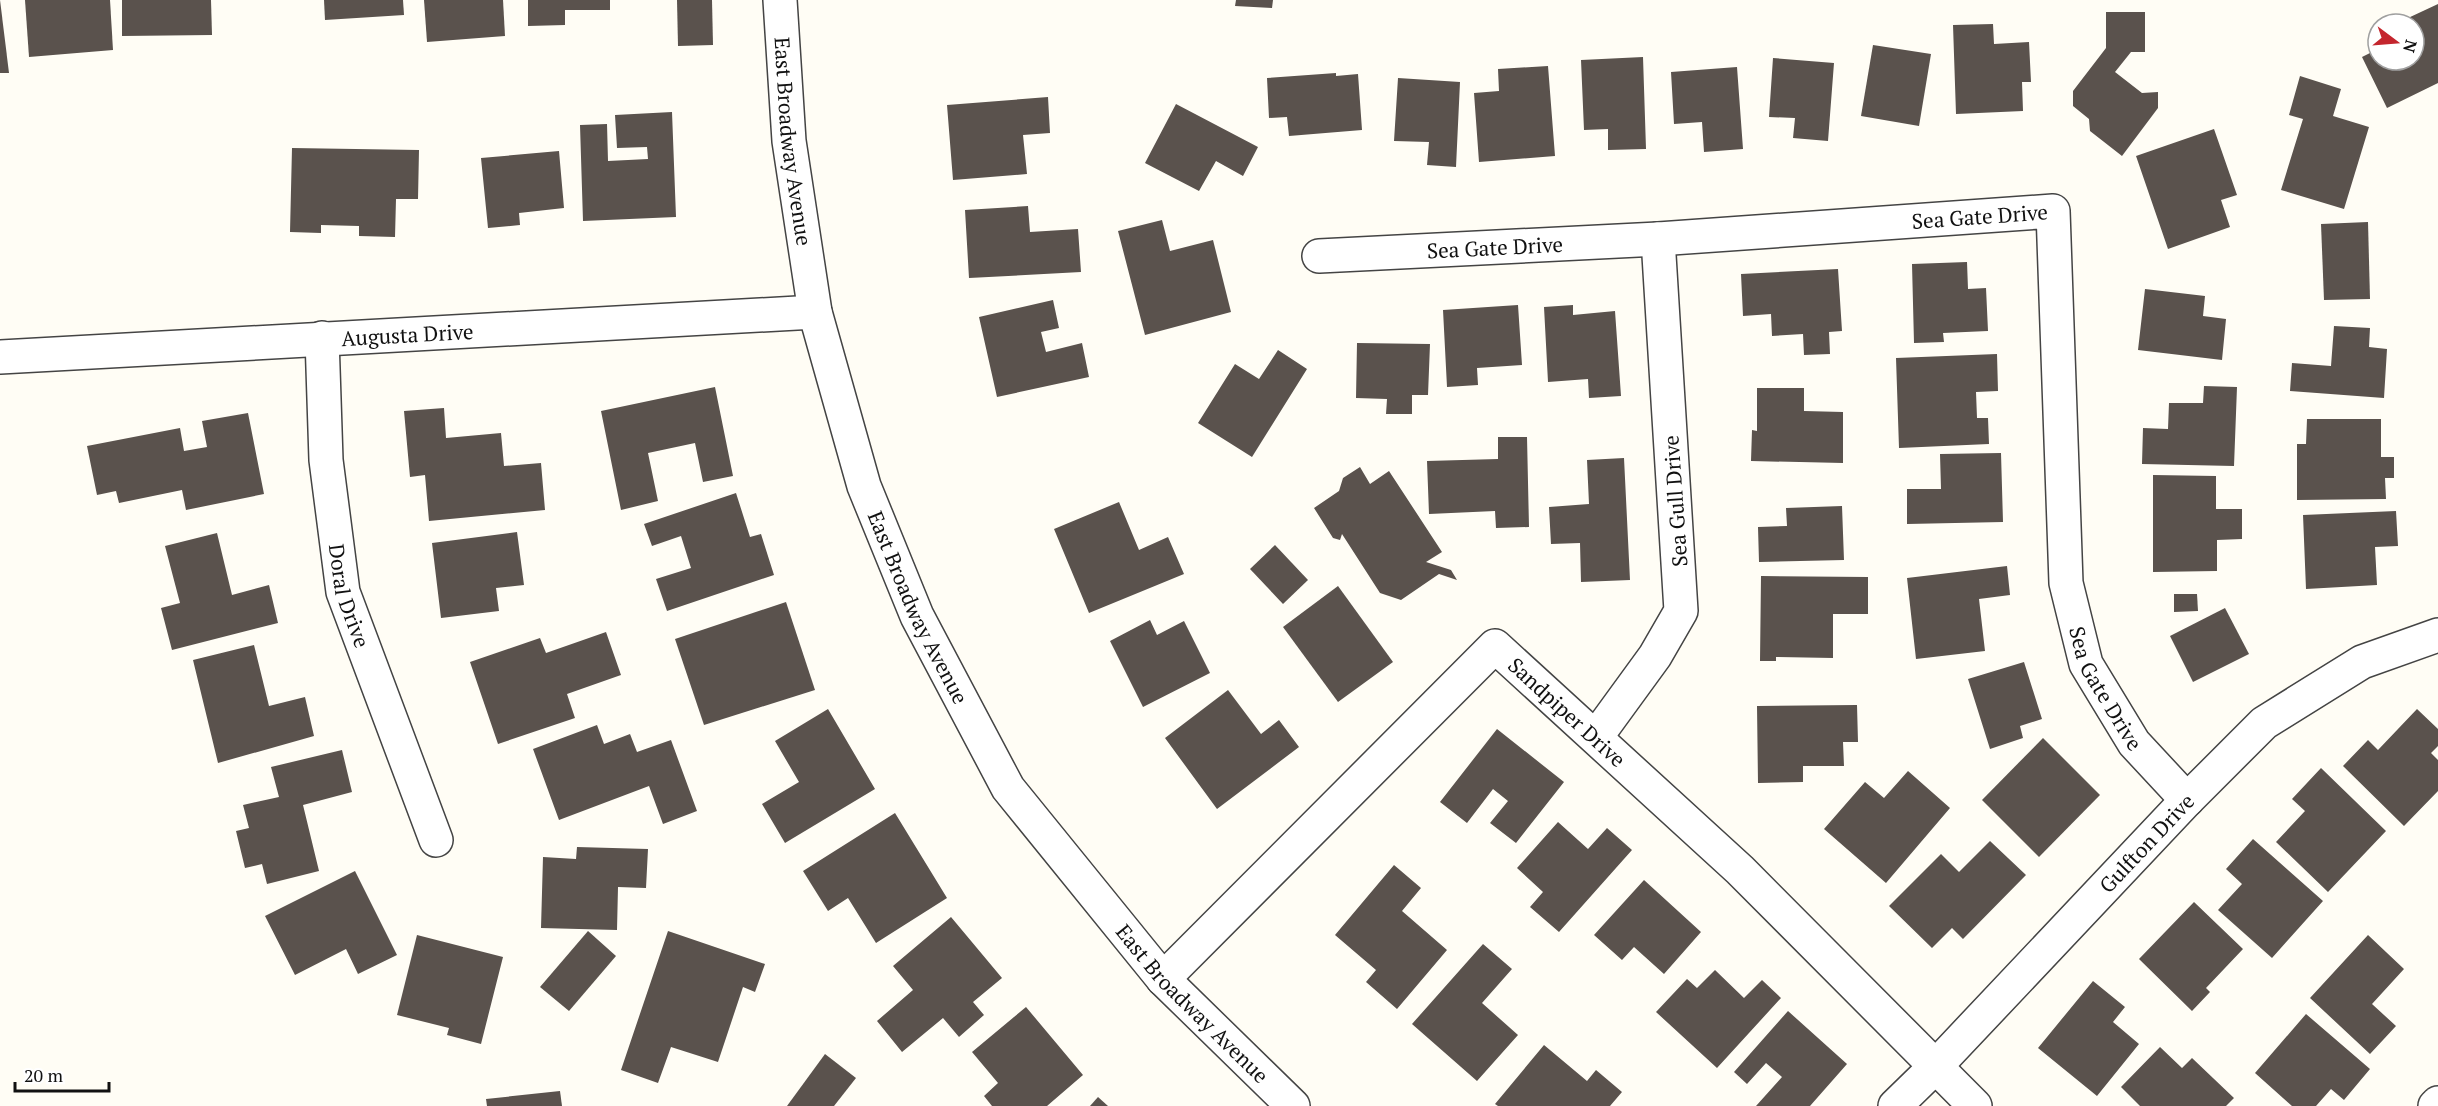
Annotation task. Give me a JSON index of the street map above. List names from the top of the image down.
{
  "streets": {
    "street": [
      "East Broadway Avenue",
      "Sea Gate Drive",
      "Augusta Drive",
      "Sea Gull Drive",
      "Doral Drive",
      "Sandpiper Drive",
      "Gulfton Drive"
    ]
  },
  "crossings": [
    ["East Broadway Avenue", "Augusta Drive"],
    ["East Broadway Avenue", "Sandpiper Drive"],
    ["Sea Gate Drive", "Sea Gull Drive"],
    ["Sea Gate Drive", "Gulfton Drive"],
    ["Augusta Drive", "Doral Drive"],
    ["Sea Gull Drive", "Sandpiper Drive"],
    ["Sandpiper Drive", "Gulfton Drive"]
  ],
  "scale_bar": "20 m",
  "north": "right"
}
